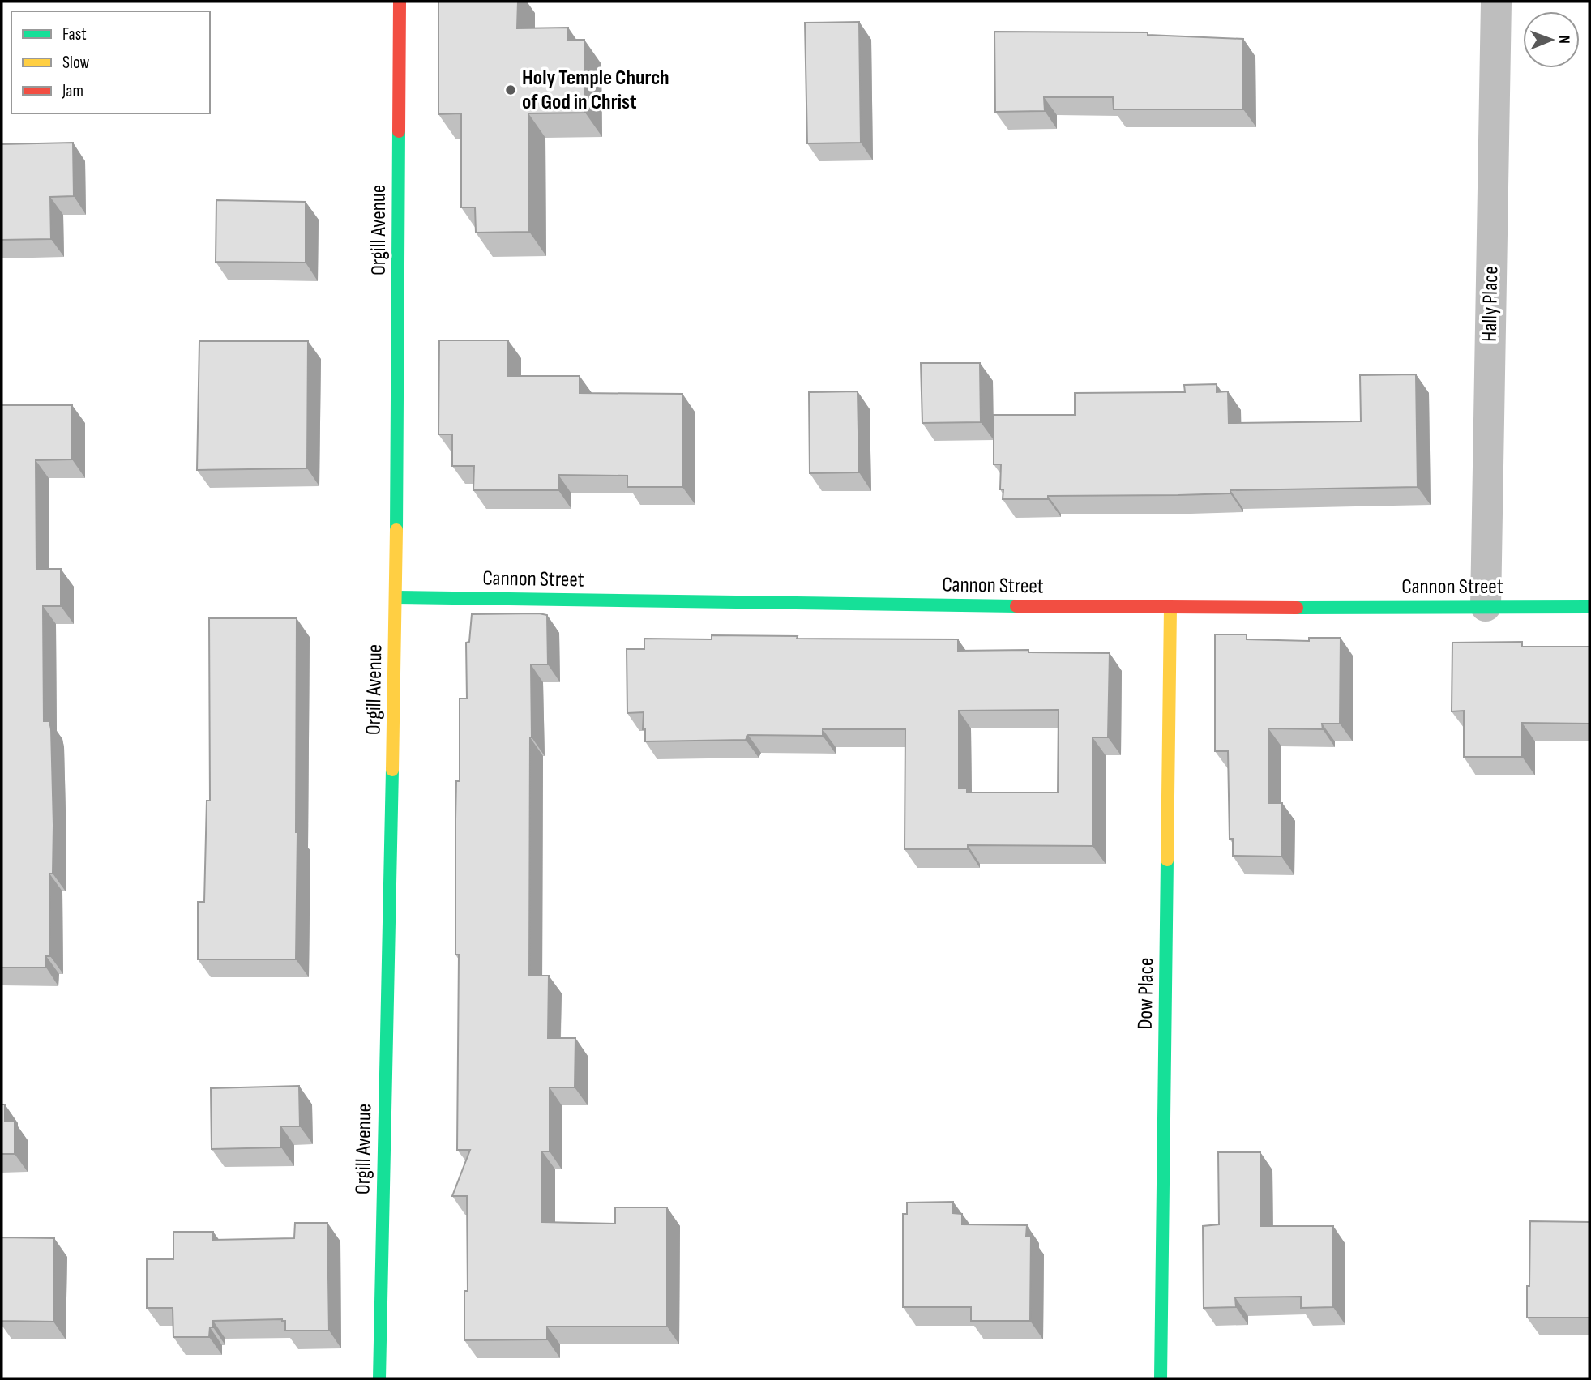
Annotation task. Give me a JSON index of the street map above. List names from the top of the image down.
{
  "streets": {
    "street": [
      "Orgill Avenue",
      "Hally Place",
      "Cannon Street",
      "Dow Place"
    ]
  },
  "crossings": [
    ["Orgill Avenue", "Cannon Street"],
    ["Hally Place", "Cannon Street"],
    ["Cannon Street", "Dow Place"]
  ],
  "places": ["Holy Temple Church of God in Christ"],
  "legend": ["Fast", "Slow", "Jam"],
  "north": "right"
}
